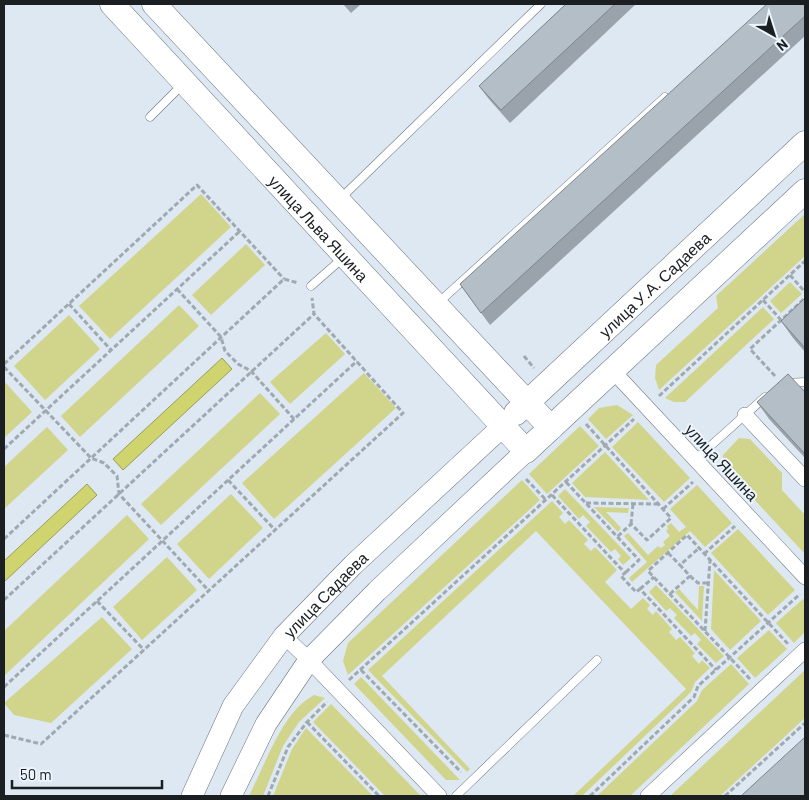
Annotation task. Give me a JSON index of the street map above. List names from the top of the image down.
{
  "streets": {
    "main road": ["улица Льва Яшина", "улица У.А. Садаева", "улица Садаева"],
    "street": ["улица Яшина"]
  },
  "crossings": [
    ["улица Льва Яшина", "улица У.А. Садаева"],
    ["улица Льва Яшина", "улица Садаева"],
    ["улица У.А. Садаева", "улица Садаева"]
  ],
  "scale_bar": "50 m",
  "north": "bottom right"
}
